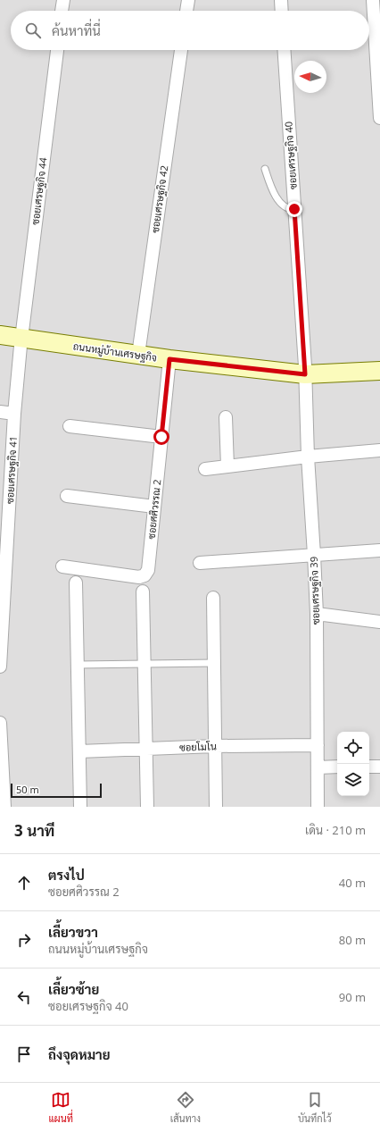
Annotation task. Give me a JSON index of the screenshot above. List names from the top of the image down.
{
  "streets": {
    "street": [
      "ซอยเศรษฐกิจ 40",
      "ซอยเศรษฐกิจ 44",
      "ซอยเศรษฐกิจ 42",
      "ถนนหมู่บ้านเศรษฐกิจ",
      "ซอยเศรษฐกิจ 41",
      "ซอยศศิวรรณ 2",
      "ซอยเศรษฐกิจ 39",
      "ซอยโมโน"
    ]
  },
  "crossings": [
    ["ซอยเศรษฐกิจ 40", "ถนนหมู่บ้านเศรษฐกิจ"],
    ["ซอยเศรษฐกิจ 40", "ซอยเศรษฐกิจ 39"],
    ["ซอยเศรษฐกิจ 44", "ถนนหมู่บ้านเศรษฐกิจ"],
    ["ซอยเศรษฐกิจ 44", "ซอยเศรษฐกิจ 41"],
    ["ซอยเศรษฐกิจ 42", "ถนนหมู่บ้านเศรษฐกิจ"],
    ["ถนนหมู่บ้านเศรษฐกิจ", "ซอยเศรษฐกิจ 41"],
    ["ถนนหมู่บ้านเศรษฐกิจ", "ซอยศศิวรรณ 2"],
    ["ถนนหมู่บ้านเศรษฐกิจ", "ซอยเศรษฐกิจ 39"],
    ["ซอยเศรษฐกิจ 39", "ซอยโมโน"]
  ],
  "scale_bar": "50 m",
  "north": "left",
  "page": {
    "search": "ค้นหาที่นี่",
    "scale": "50 m",
    "heading": ["3 นาที", "เดิน · 210 m"],
    "list": [
      ["ตรงไป", "ซอยศศิวรรณ 2", "40 m"],
      ["เลี้ยวขวา", "ถนนหมู่บ้านเศรษฐกิจ", "80 m"],
      ["เลี้ยวซ้าย", "ซอยเศรษฐกิจ 40", "90 m"],
      "ถึงจุดหมาย"
    ],
    "nav": ["แผนที่", "เส้นทาง", "บันทึกไว้"]
  }
}
